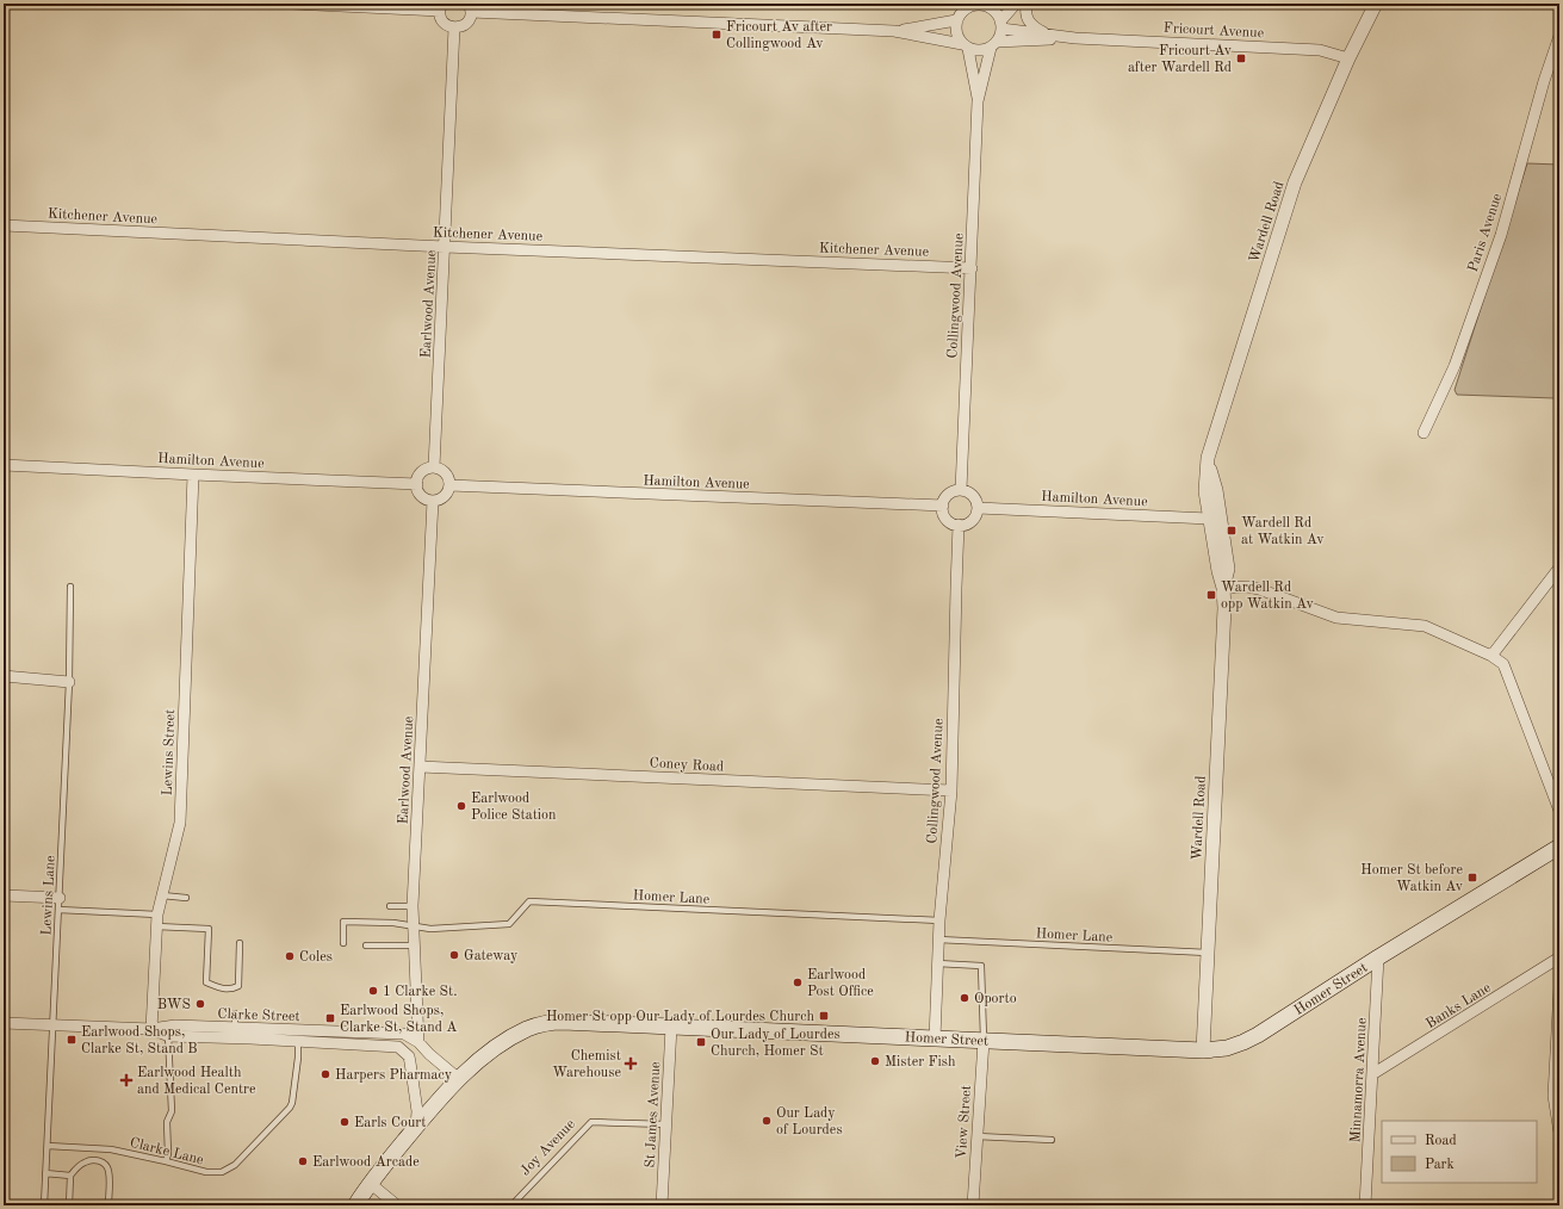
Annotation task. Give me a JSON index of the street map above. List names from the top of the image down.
{
  "streets": {
    "main road": ["Homer Street"],
    "street": [
      "Fricourt Avenue",
      "Kitchener Avenue",
      "Wardell Road",
      "Paris Avenue",
      "Collingwood Avenue",
      "Earlwood Avenue",
      "Hamilton Avenue",
      "Lewins Street",
      "Coney Road",
      "Banks Lane",
      "Clarke Street",
      "Minnamorra Avenue",
      "St James Avenue",
      "View Street"
    ],
    "lane": [
      "Lewins Lane",
      "Homer Lane",
      "Joy Avenue",
      "Clarke Lane"
    ]
  },
  "crossings": [
    ["Fricourt Avenue", "Wardell Road"],
    ["Fricourt Avenue", "Collingwood Avenue"],
    ["Kitchener Avenue", "Collingwood Avenue"],
    ["Kitchener Avenue", "Earlwood Avenue"],
    ["Wardell Road", "Hamilton Avenue"],
    ["Wardell Road", "Homer Lane"],
    ["Wardell Road", "Homer Street"],
    ["Collingwood Avenue", "Hamilton Avenue"],
    ["Collingwood Avenue", "Coney Road"],
    ["Collingwood Avenue", "Homer Lane"],
    ["Collingwood Avenue", "Homer Street"],
    ["Earlwood Avenue", "Hamilton Avenue"],
    ["Earlwood Avenue", "Coney Road"],
    ["Earlwood Avenue", "Homer Lane"],
    ["Earlwood Avenue", "Clarke Street"],
    ["Hamilton Avenue", "Lewins Street"],
    ["Lewins Street", "Clarke Street"],
    ["Lewins Lane", "Clarke Street"],
    ["Lewins Lane", "Clarke Lane"],
    ["Homer Street", "Clarke Street"],
    ["Homer Street", "Minnamorra Avenue"],
    ["Homer Street", "St James Avenue"],
    ["Homer Street", "View Street"],
    ["Banks Lane", "Minnamorra Avenue"],
    ["Clarke Street", "Clarke Lane"],
    ["St James Avenue", "Joy Avenue"]
  ],
  "places": {
    "transit": [
      "Fricourt Av after Collingwood Av",
      "Fricourt Av after Wardell Rd",
      "Wardell Rd at Watkin Av",
      "Wardell Rd opp Watkin Av",
      "Homer St before Watkin Av",
      "Homer St opp Our Lady of Lourdes Church",
      "Earlwood Shops, Clarke St, Stand A",
      "Earlwood Shops, Clarke St, Stand B",
      "Our Lady of Lourdes Church, Homer St"
    ],
    "other": [
      "Earlwood Police Station",
      "Gateway",
      "Coles",
      "Earlwood Post Office",
      "1 Clarke St.",
      "Oporto",
      "BWS",
      "Mister Fish",
      "Harpers Pharmacy",
      "Our Lady of Lourdes",
      "Earls Court",
      "Earlwood Arcade"
    ],
    "health": ["Chemist Warehouse", "Earlwood Health and Medical Centre"]
  },
  "legend": ["Road", "Park"]
}
